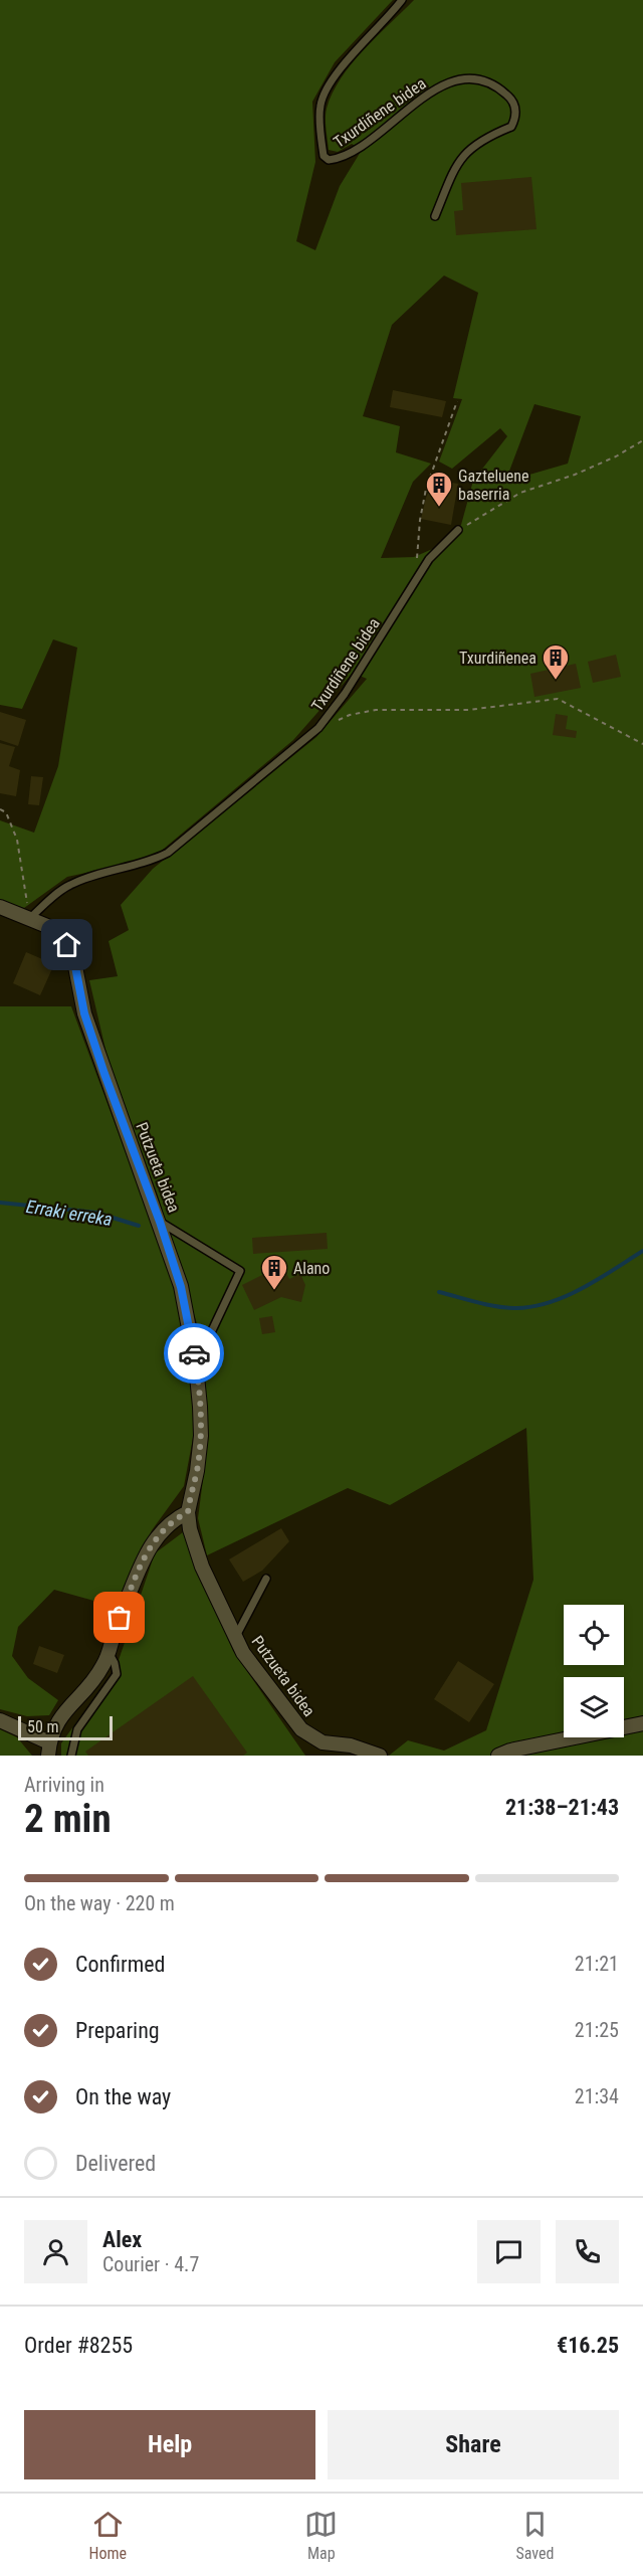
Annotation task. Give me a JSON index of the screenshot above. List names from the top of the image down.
{
  "streets": {
    "street": ["Putzueta bidea"],
    "lane": ["Txurdiñene bidea"]
  },
  "crossings": [
    ["Txurdiñene bidea", "Putzueta bidea"]
  ],
  "water": ["Erraki erreka"],
  "places": {
    "building": ["Gazteluene baserria", "Txurdiñenea", "Alano"]
  },
  "scale_bar": "50 m",
  "page": {
    "scale": "50 m",
    "heading": ["2 min", "Arriving in", "21:38–21:43"],
    "panel": [
      "Alex",
      "Courier · 4.7",
      "Order #8255",
      "€16.25"
    ],
    "bar": "On the way · 220 m",
    "list": [
      ["Confirmed", "21:21"],
      ["Preparing", "21:25"],
      ["On the way", "21:34"],
      "Delivered"
    ],
    "buttons": ["Help", "Share"],
    "tabs": ["Home", "Map", "Saved"]
  }
}
